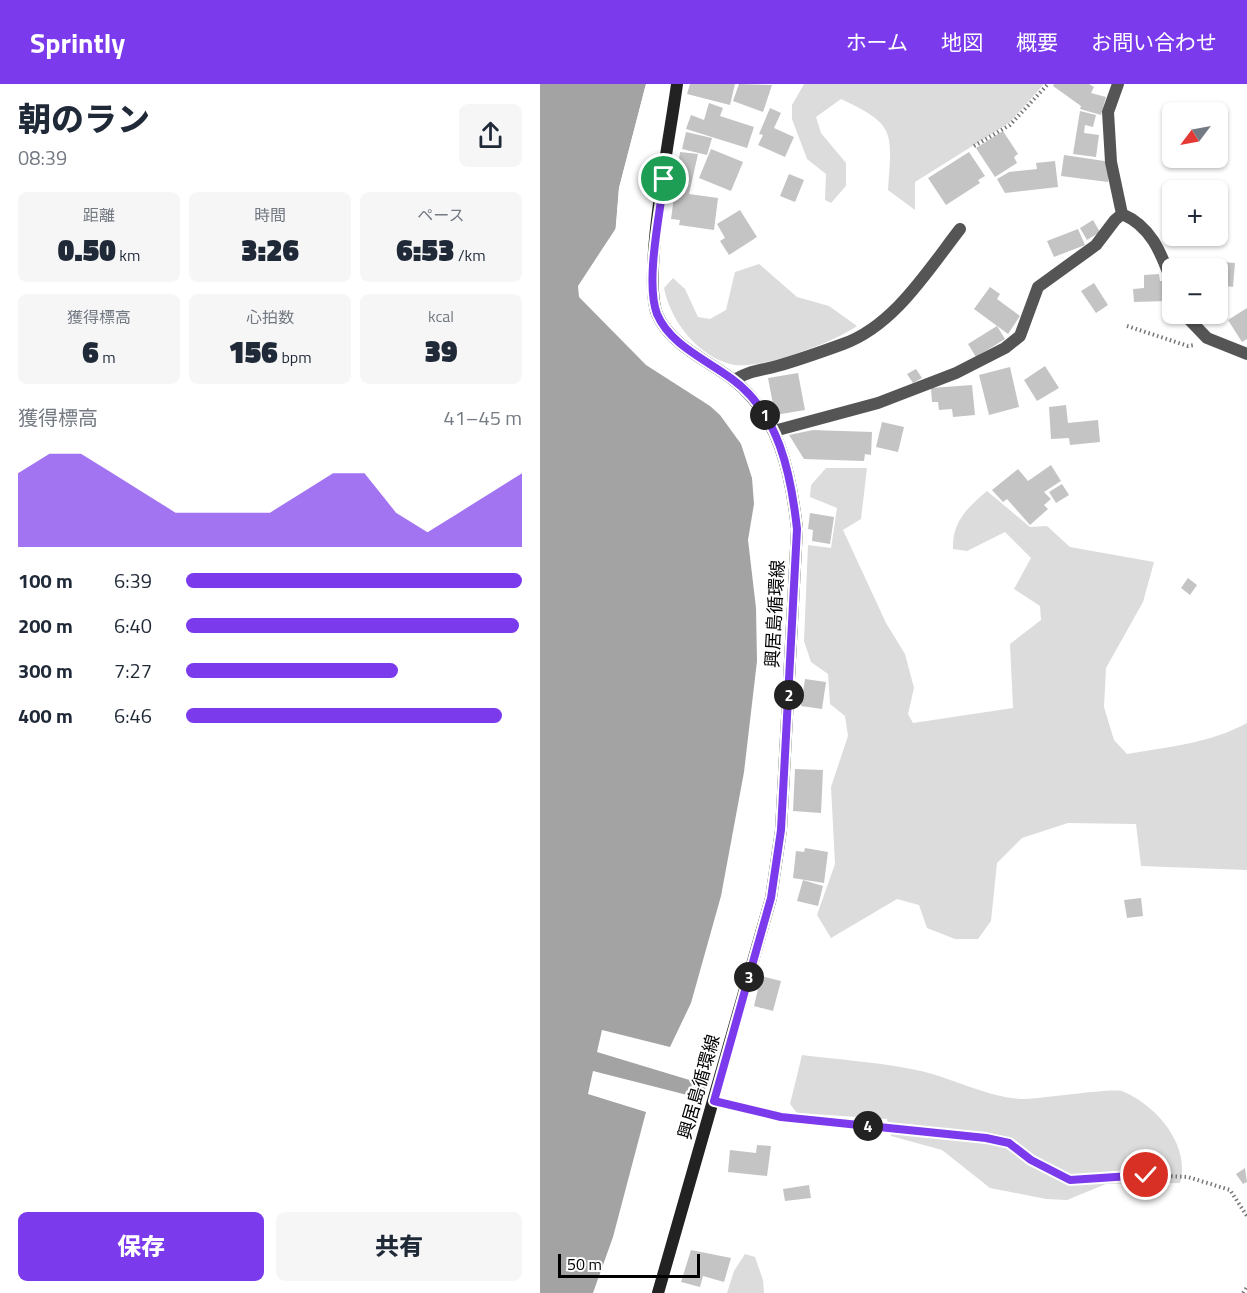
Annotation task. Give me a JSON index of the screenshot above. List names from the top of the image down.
{
  "streets": {
    "main road": ["興居島循環線"]
  },
  "scale_bar": "50 m",
  "north": "bottom left",
  "page": {
    "header": "Sprintly",
    "nav": [
      "ホーム",
      "地図",
      "概要",
      "お問い合わせ"
    ],
    "heading": ["朝のラン", "08:39"],
    "map_buttons": ["+", "−"],
    "stats": [
      ["距離", "0.50 km"],
      ["時間", "3:26"],
      ["ペース", "6:53 /km"],
      ["獲得標高", "6 m"],
      ["心拍数", "156 bpm"],
      ["kcal", "39"]
    ],
    "chart": ["獲得標高", "41–45 m"],
    "pins": [
      "1",
      "2",
      "3",
      "4"
    ],
    "list": [
      {
        "name": "100 m",
        "note": "6:39"
      },
      {
        "name": "200 m",
        "note": "6:40"
      },
      {
        "name": "300 m",
        "note": "7:27"
      },
      {
        "name": "400 m",
        "note": "6:46"
      }
    ],
    "buttons": ["保存", "共有"],
    "scale": "50 m"
  }
}
